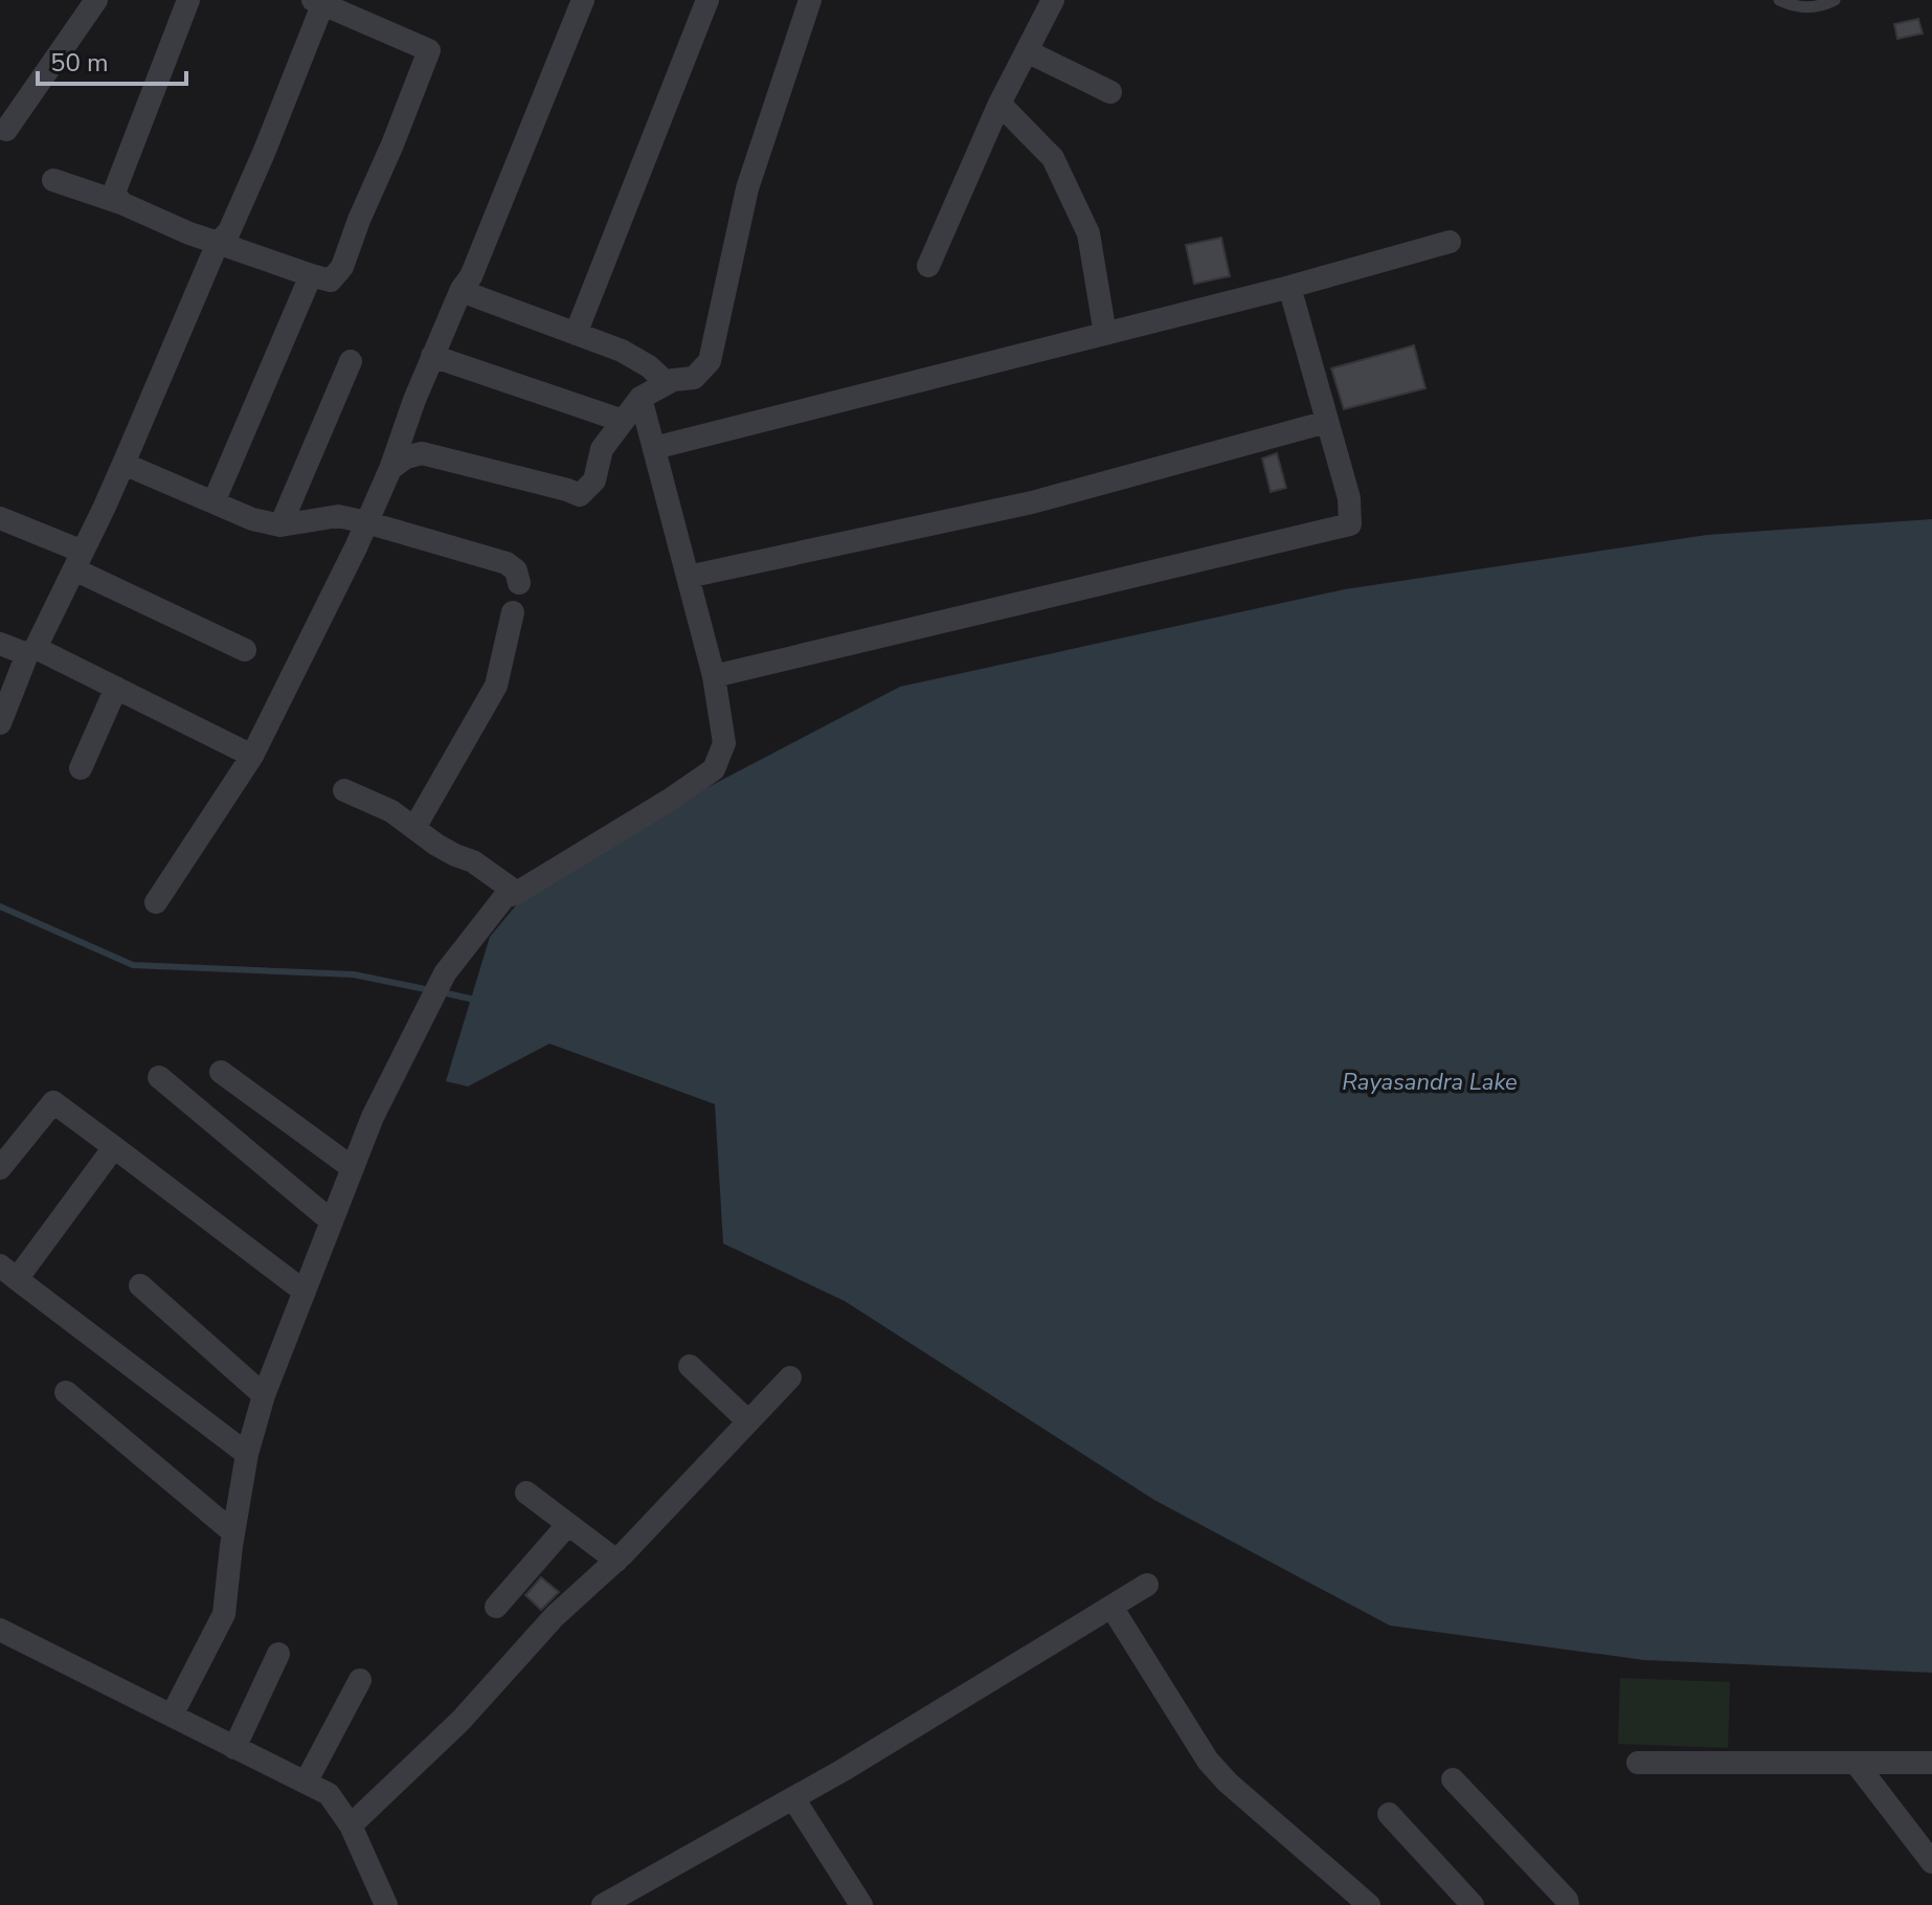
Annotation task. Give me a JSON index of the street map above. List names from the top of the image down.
{
  "water": ["Rayasandra Lake"],
  "scale_bar": "50 m"
}
